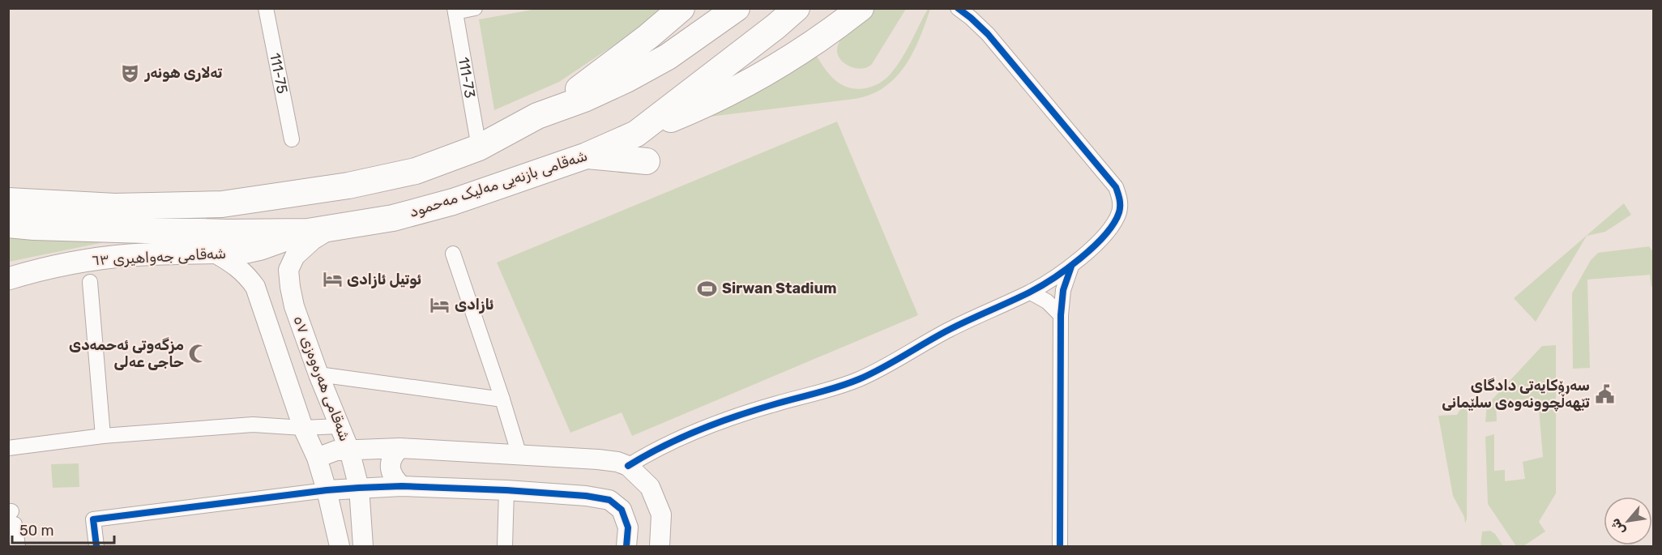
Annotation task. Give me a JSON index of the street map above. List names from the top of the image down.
{
  "streets": {
    "highway": ["شەقامی بازنەیی مەلیک مەحمود"],
    "main road": ["شەقامی جەواهیری ٦٣"],
    "street": ["111-75", "111-73", "شەقامی هەرەوەزی ٥٧"]
  },
  "crossings": [
    ["شەقامی بازنەیی مەلیک مەحمود", "شەقامی جەواهیری ٦٣"],
    ["شەقامی بازنەیی مەلیک مەحمود", "شەقامی هەرەوەزی ٥٧"],
    ["شەقامی جەواهیری ٦٣", "شەقامی هەرەوەزی ٥٧"]
  ],
  "places": {
    "theatre": ["تەلاری هونەر"],
    "hotel": ["ئوتیل ئازادی", "ئازادی"],
    "sports": ["Sirwan Stadium"],
    "mosque": ["مزگەوتی ئەحمەدی حاجی عەلی"],
    "public building": ["سەرۆکایەتی دادگای تێهەڵچوونەوەی سلێمانی"]
  },
  "scale_bar": "50 m",
  "north": "bottom left"
}
